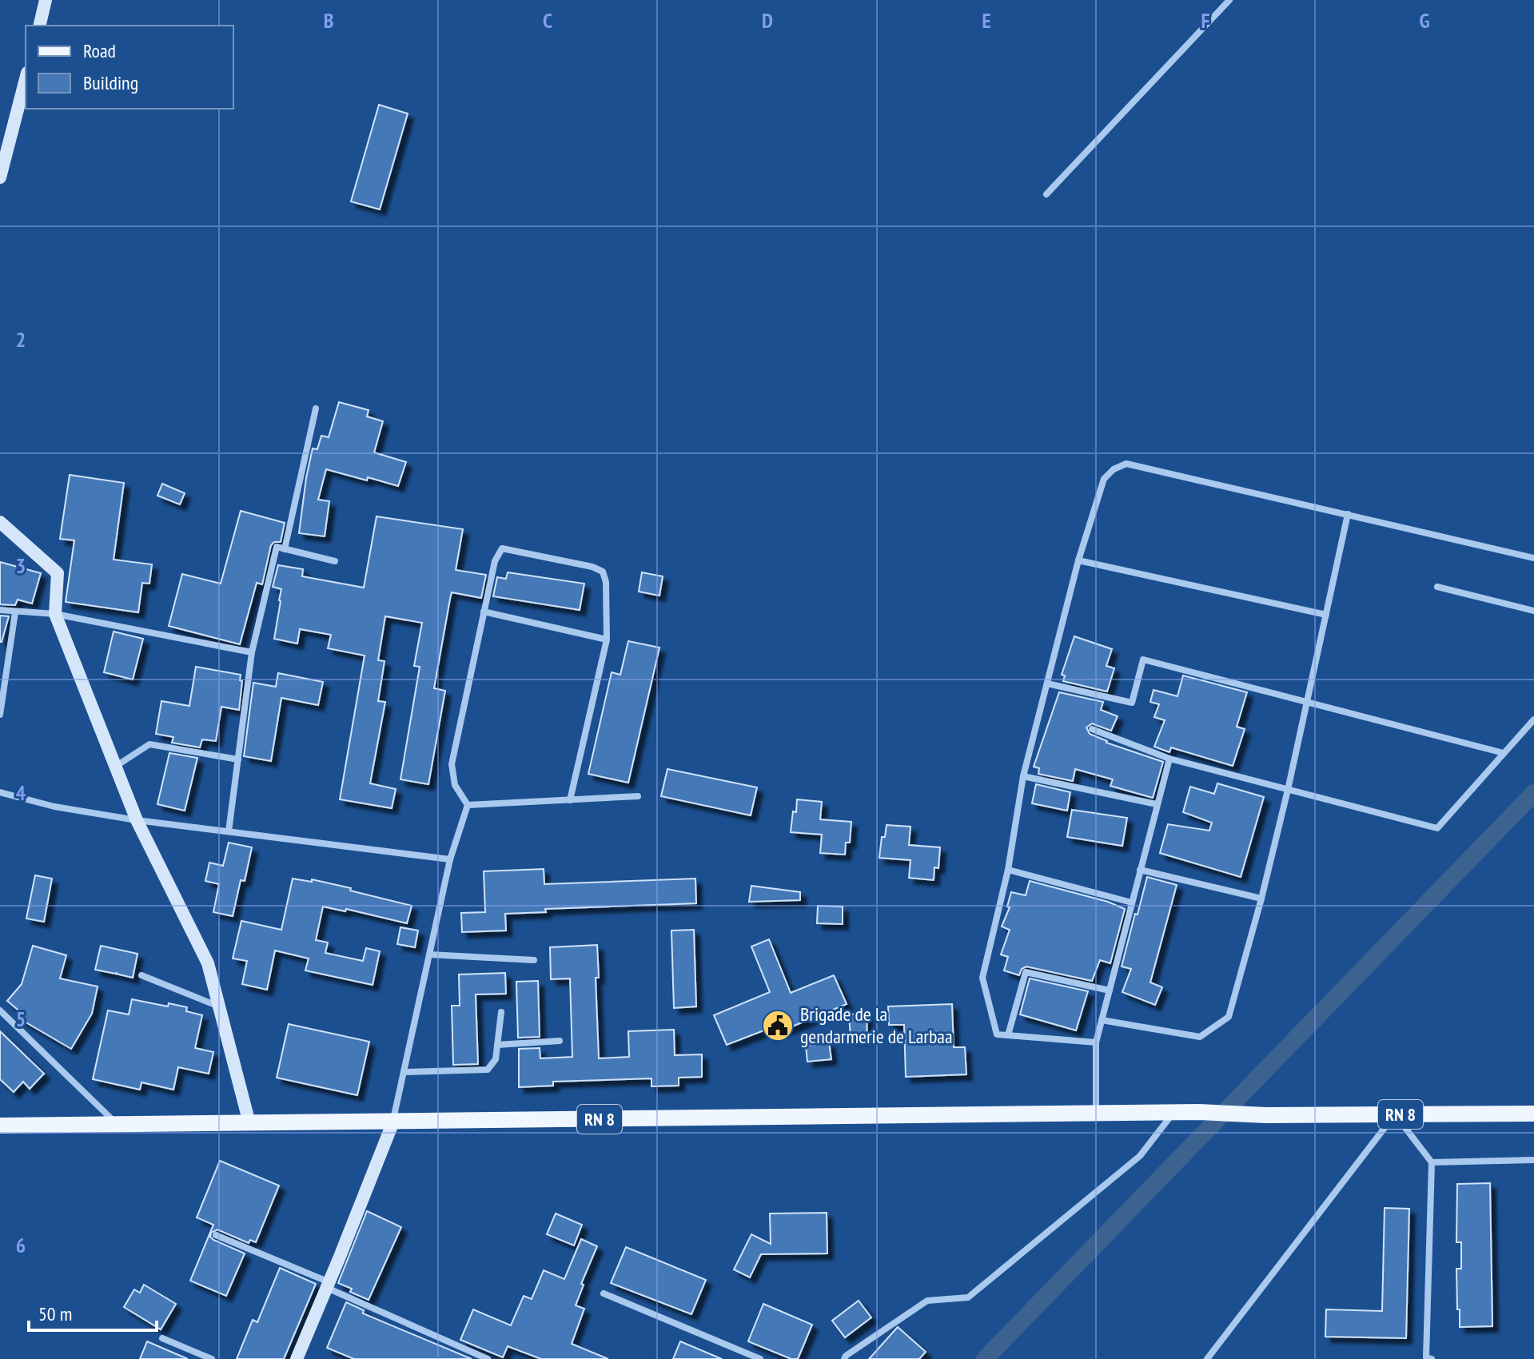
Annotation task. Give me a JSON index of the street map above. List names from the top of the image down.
{
  "streets": {
    "main road": ["RN 8"]
  },
  "places": {
    "public building": ["Brigade de la gendarmerie de Larbaa"]
  },
  "legend": ["Road", "Building"],
  "scale_bar": "50 m",
  "grid": {
    "columns": [
      "B",
      "C",
      "D",
      "E",
      "F",
      "G"
    ],
    "rows": [
      "2",
      "3",
      "4",
      "5",
      "6"
    ]
  }
}
